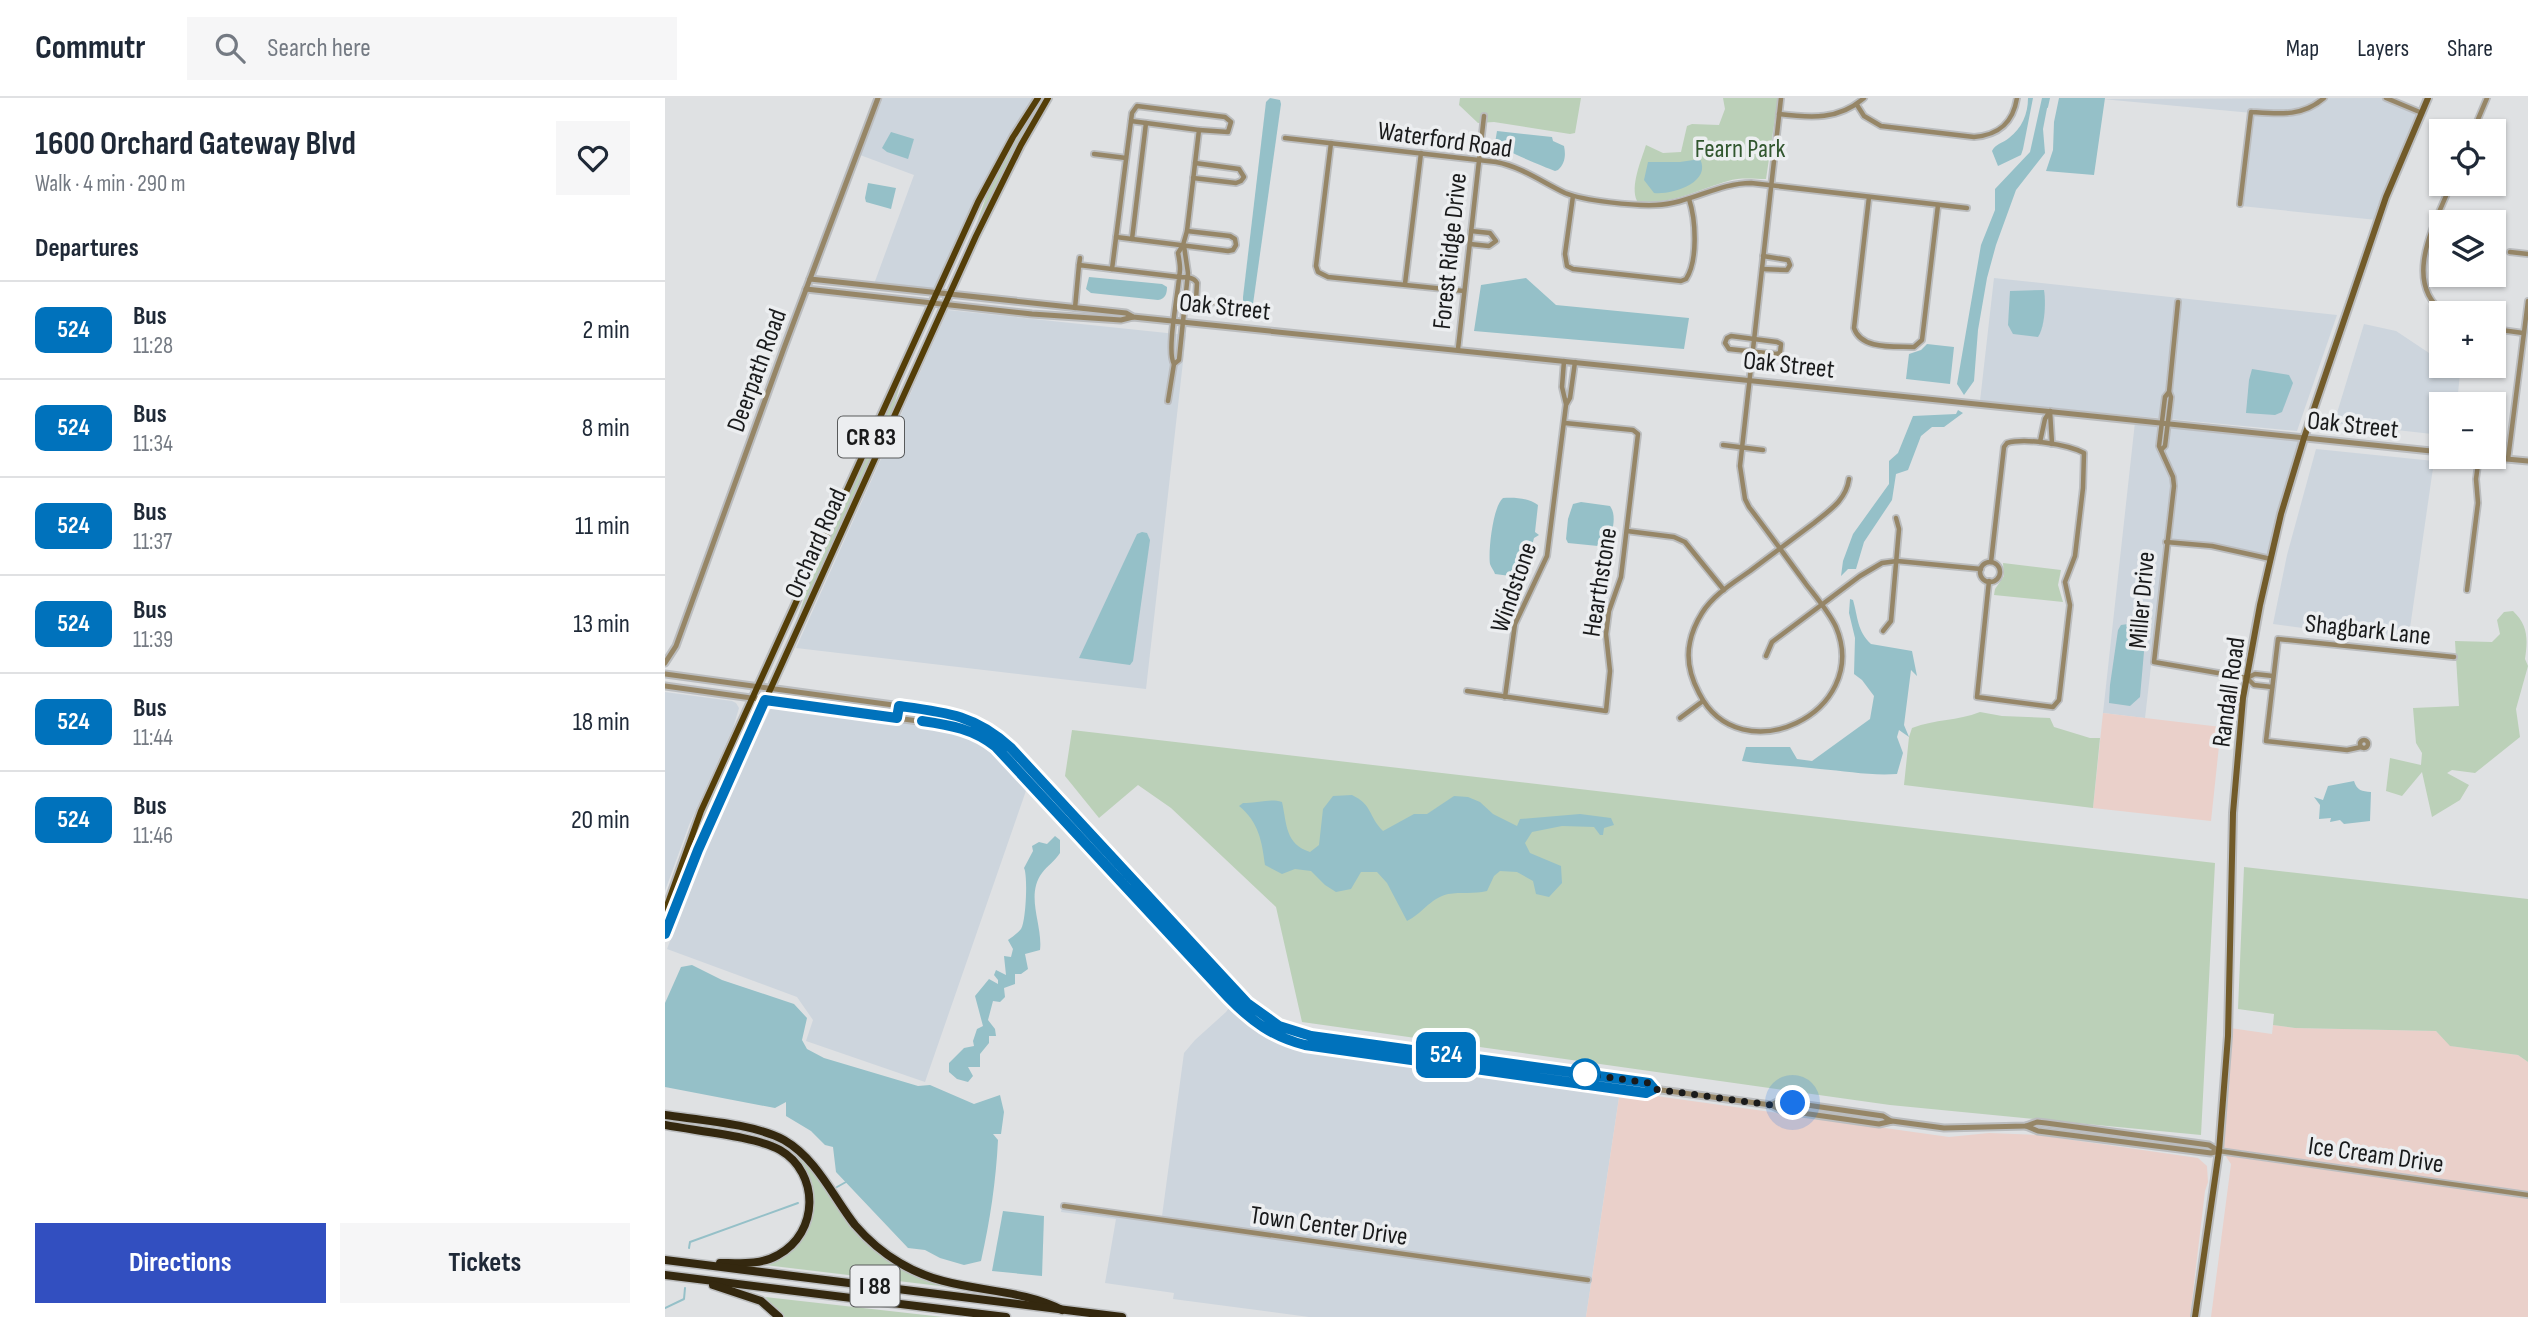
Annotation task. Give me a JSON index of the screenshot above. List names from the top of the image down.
{
  "streets": {
    "highway": ["I 88"],
    "main road": ["CR 83", "Orchard Road", "Randall Road"],
    "street": [
      "Waterford Road",
      "Forest Ridge Drive",
      "Oak Street",
      "Deerpath Road",
      "Hearthstone",
      "Windstone",
      "Miller Drive",
      "Shagbark Lane",
      "Ice Cream Drive",
      "Town Center Drive"
    ]
  },
  "crossings": [
    ["Waterford Road", "Forest Ridge Drive"],
    ["Forest Ridge Drive", "Oak Street"],
    ["Oak Street", "Deerpath Road"],
    ["Oak Street", "Orchard Road"],
    ["Oak Street", "Windstone"],
    ["Oak Street", "Miller Drive"],
    ["Oak Street", "Randall Road"],
    ["Hearthstone", "Windstone"],
    ["Miller Drive", "Randall Road"],
    ["Randall Road", "Ice Cream Drive"]
  ],
  "parks": ["Fearn Park"],
  "lines": ["bus line 524"],
  "page": {
    "header": "Commutr",
    "search": "Search here",
    "nav": ["Map", "Layers", "Share"],
    "heading": [
      ["1600 Orchard Gateway Blvd", "Walk · 4 min · 290 m"],
      "Departures"
    ],
    "on_map": "524",
    "map_buttons": ["+", "−"],
    "list": [
      {
        "mark": "524",
        "name": "Bus",
        "note": "11:28",
        "value": "2 min"
      },
      {
        "mark": "524",
        "name": "Bus",
        "note": "11:34",
        "value": "8 min"
      },
      {
        "mark": "524",
        "name": "Bus",
        "note": "11:37",
        "value": "11 min"
      },
      {
        "mark": "524",
        "name": "Bus",
        "note": "11:39",
        "value": "13 min"
      },
      {
        "mark": "524",
        "name": "Bus",
        "note": "11:44",
        "value": "18 min"
      },
      {
        "mark": "524",
        "name": "Bus",
        "note": "11:46",
        "value": "20 min"
      }
    ],
    "buttons": ["Directions", "Tickets"]
  }
}
